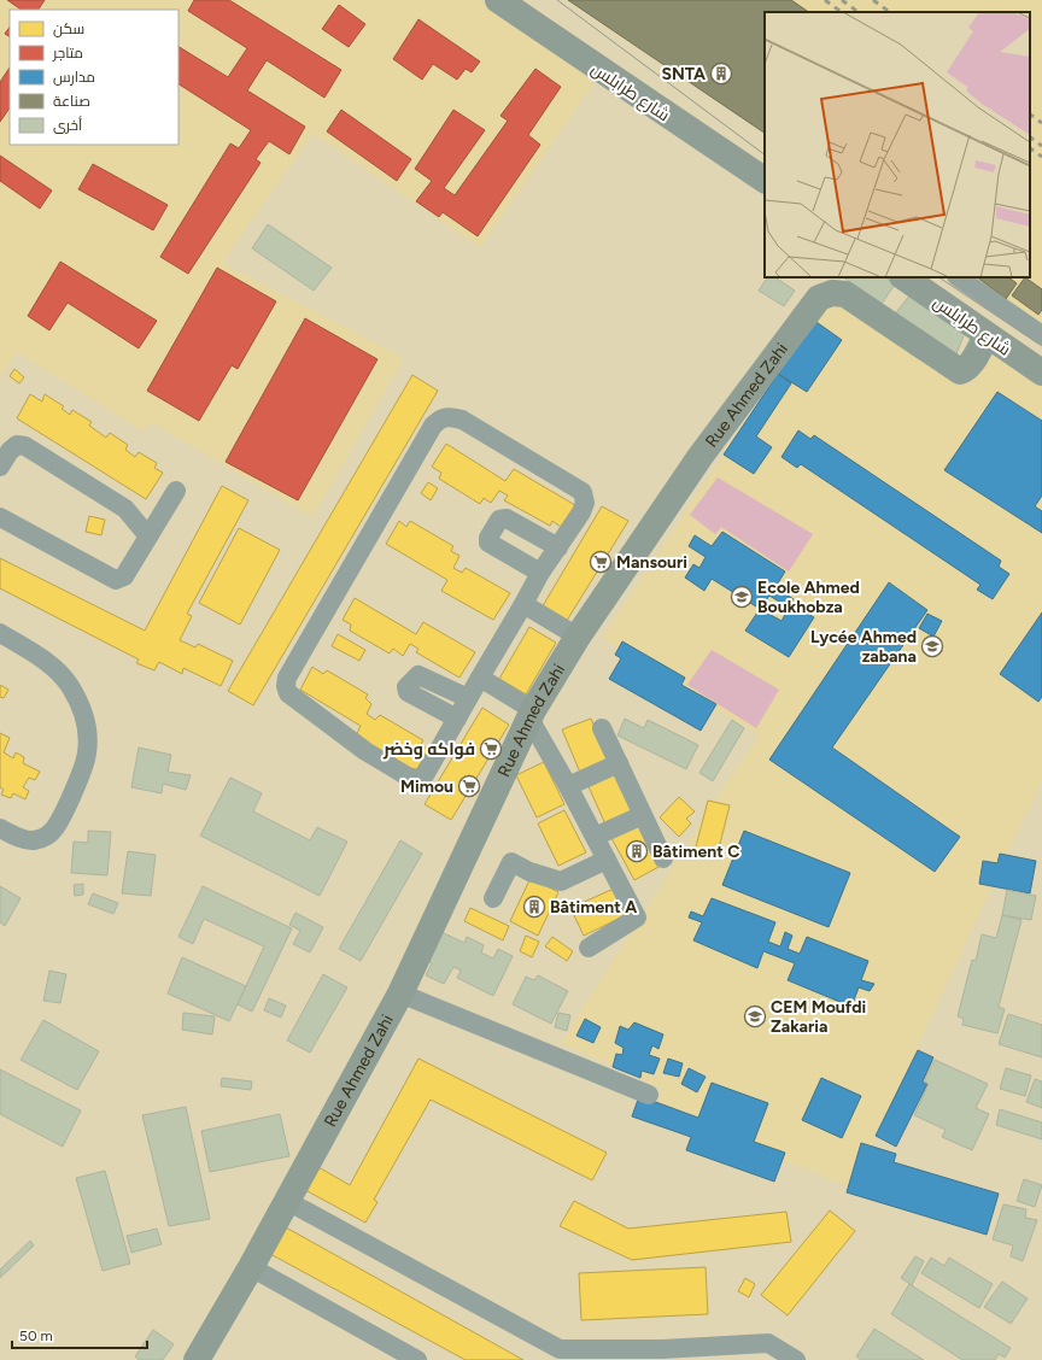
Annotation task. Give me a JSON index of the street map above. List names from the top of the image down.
{
  "streets": {
    "street": ["شارع طرابلس", "Rue Ahmed Zahi"]
  },
  "crossings": [
    ["شارع طرابلس", "Rue Ahmed Zahi"]
  ],
  "places": {
    "building": ["SNTA", "Bâtiment C", "Bâtiment A"],
    "supermarket": ["Mansouri", "فواكه وخضر", "Mimou"],
    "school or university": ["Ecole Ahmed Boukhobza", "Lycée Ahmed zabana", "CEM Moufdi Zakaria"]
  },
  "legend": [
    "سكن",
    "متاجر",
    "مدارس",
    "صناعة",
    "أخرى"
  ],
  "scale_bar": "50 m"
}
